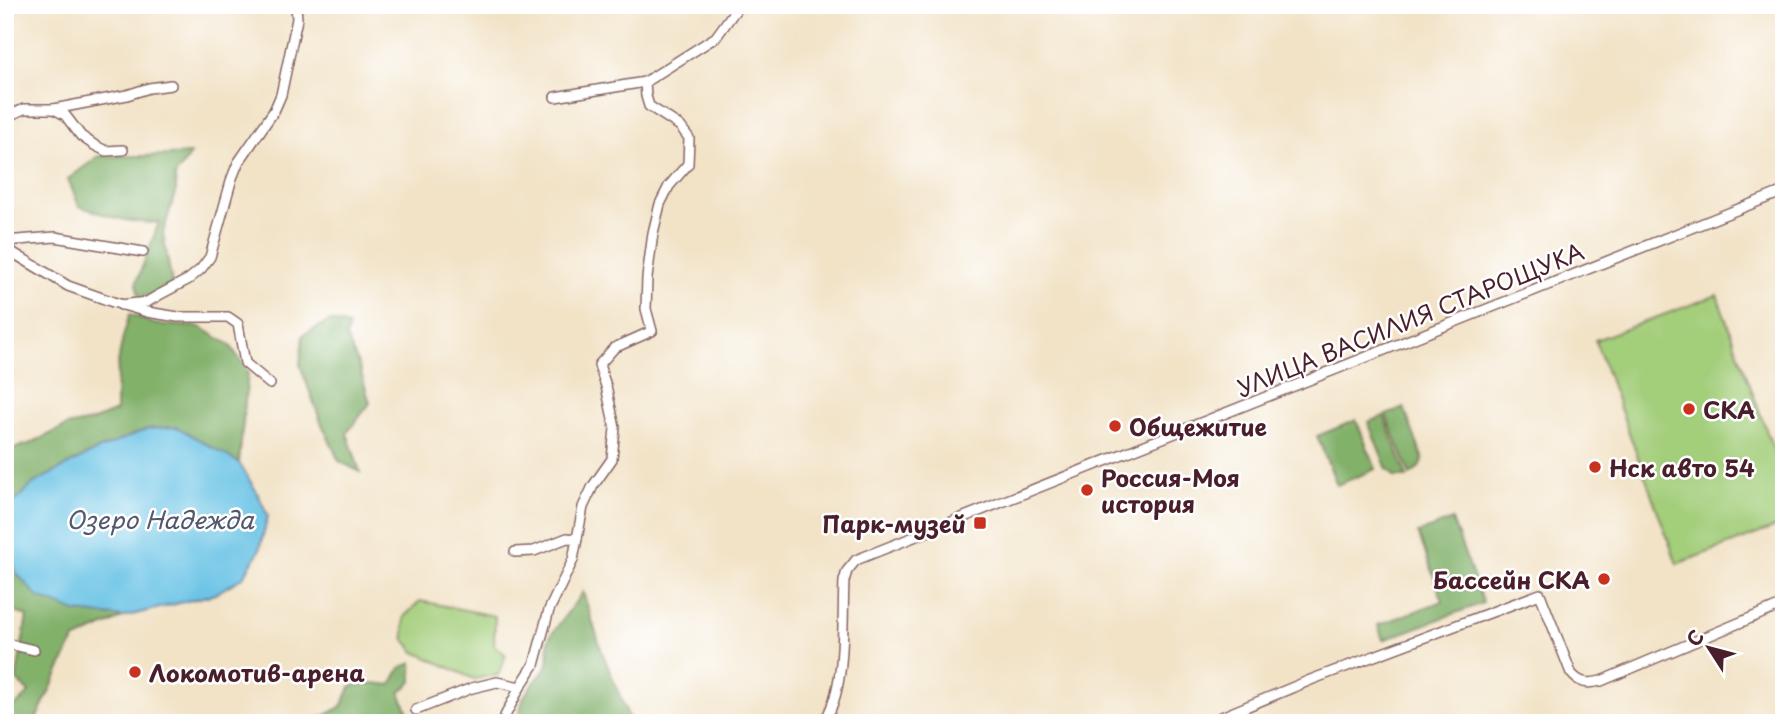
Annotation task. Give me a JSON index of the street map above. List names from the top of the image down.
{
  "streets": {
    "street": ["УЛИЦА ВАСИЛИЯ СТАРОЩУКА"]
  },
  "water": ["Озеро Надежда"],
  "places": {
    "other": [
      "СКА",
      "Общежитие",
      "Нск авто 54",
      "Россия-Моя история",
      "Бассейн СКА",
      "Локомотив-арена"
    ],
    "transit": ["Парк-музей"]
  },
  "north": "top left"
}
